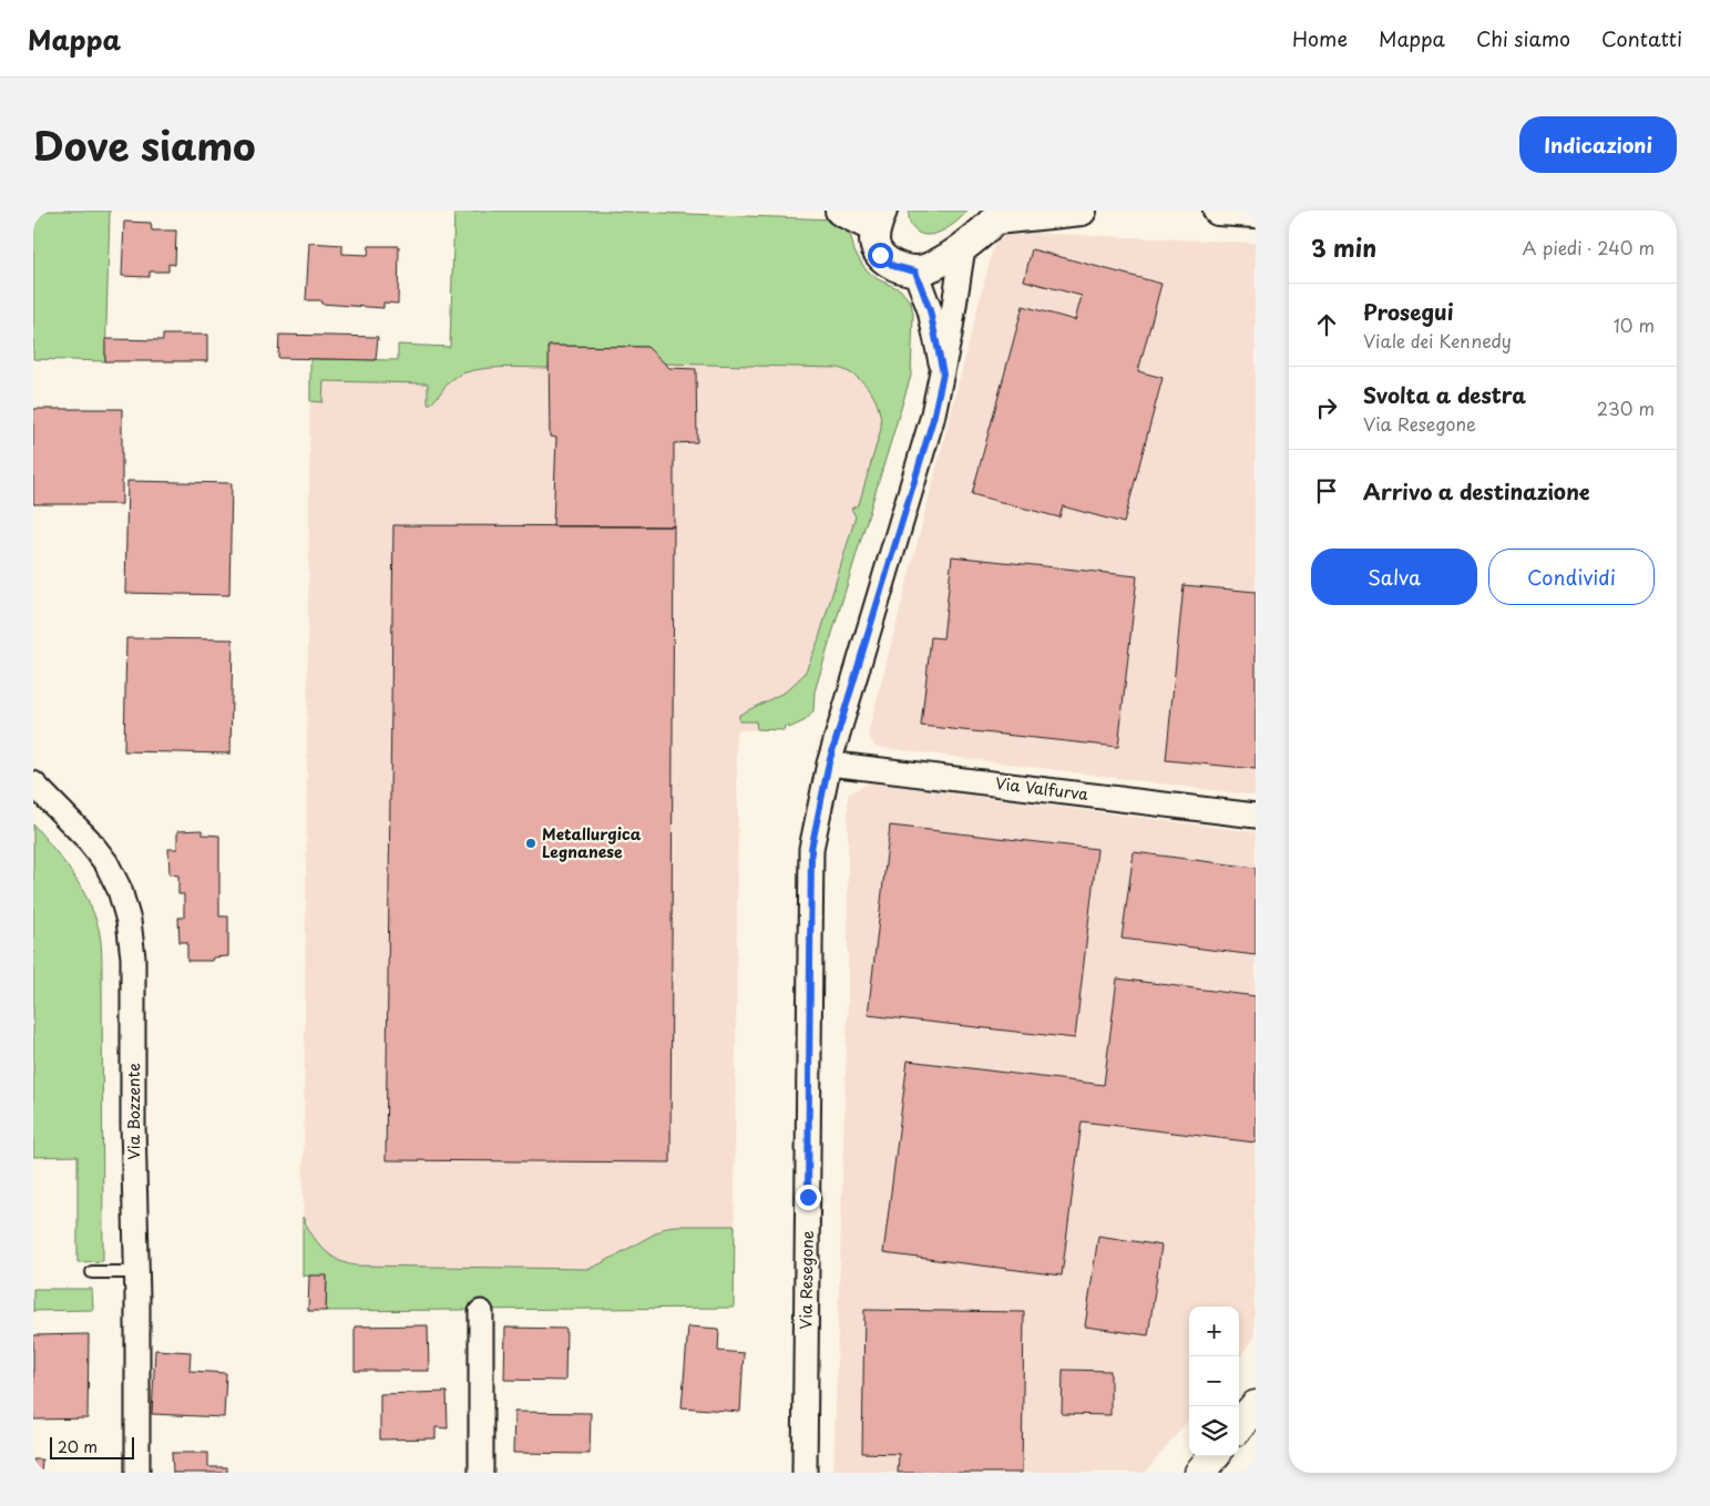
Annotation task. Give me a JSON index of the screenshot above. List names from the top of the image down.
{
  "streets": {
    "street": ["Via Valfurva", "Via Bozzente", "Via Resegone"]
  },
  "crossings": [
    ["Via Valfurva", "Via Resegone"]
  ],
  "places": ["Metallurgica Legnanese"],
  "scale_bar": "20 m",
  "page": {
    "header": "Mappa",
    "nav": [
      "Home",
      "Mappa",
      "Chi siamo",
      "Contatti"
    ],
    "title": "Dove siamo",
    "buttons": [
      "Indicazioni",
      ["Salva", "Condividi"]
    ],
    "heading": ["3 min", "A piedi · 240 m"],
    "list": [
      ["Prosegui", "Viale dei Kennedy", "10 m"],
      ["Svolta a destra", "Via Resegone", "230 m"],
      "Arrivo a destinazione"
    ],
    "map_buttons": ["+", "−"],
    "scale": "20 m"
  }
}
